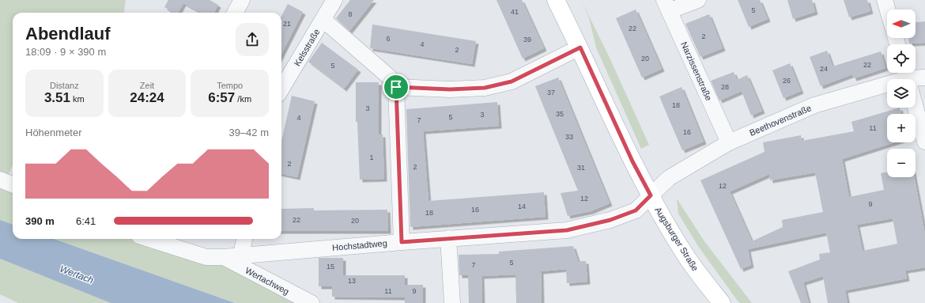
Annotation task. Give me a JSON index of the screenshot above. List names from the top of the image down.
{
  "streets": {
    "main road": ["Augsburger Straße"],
    "street": [
      "Kelsstraße",
      "Narzissenstraße",
      "Beethovenstraße",
      "Hochstadtweg",
      "Wertachweg"
    ]
  },
  "crossings": [
    ["Narzissenstraße", "Beethovenstraße"],
    ["Beethovenstraße", "Augsburger Straße"],
    ["Beethovenstraße", "Hochstadtweg"],
    ["Augsburger Straße", "Hochstadtweg"],
    ["Hochstadtweg", "Wertachweg"]
  ],
  "water": ["Wertach"],
  "house_numbers": [
    "5",
    "41",
    "8",
    "21",
    "22",
    "2",
    "6",
    "39",
    "4",
    "2",
    "20",
    "22",
    "5",
    "24",
    "26",
    "28",
    "37",
    "18",
    "3",
    "35",
    "3",
    "5",
    "4",
    "7",
    "11",
    "16",
    "33",
    "1",
    "2",
    "2",
    "31",
    "12",
    "12",
    "9",
    "14",
    "16",
    "18",
    "22",
    "20",
    "5",
    "7",
    "15",
    "13",
    "11",
    "9"
  ],
  "north": "left",
  "page": {
    "map_buttons": ["+", "−"],
    "heading": ["Abendlauf", "18:09 · 9 × 390 m"],
    "stats": [
      ["Distanz", "3.51 km"],
      ["Zeit", "24:24"],
      ["Tempo", "6:57 /km"]
    ],
    "chart": ["Höhenmeter", "39–42 m"],
    "list": [
      {
        "name": "390 m",
        "note": "6:41"
      }
    ]
  }
}
